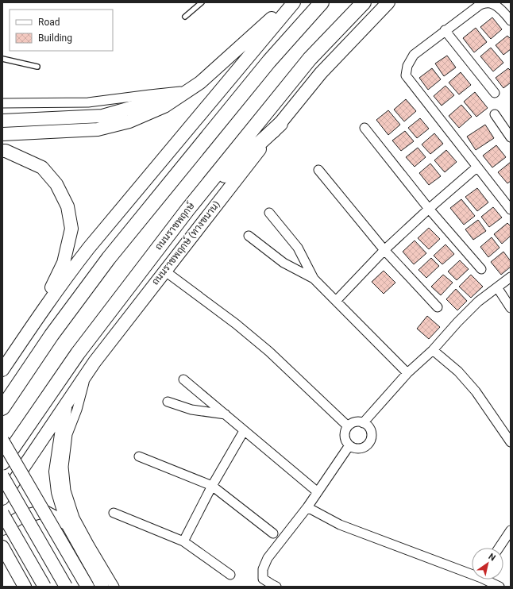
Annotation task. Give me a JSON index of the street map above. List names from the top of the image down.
{
  "streets": {
    "main road": ["ถนนราชพฤกษ์", "ถนนราชพฤกษ์ (ทางขนาน)"]
  },
  "legend": ["Road", "Building"],
  "north": "top right"
}
